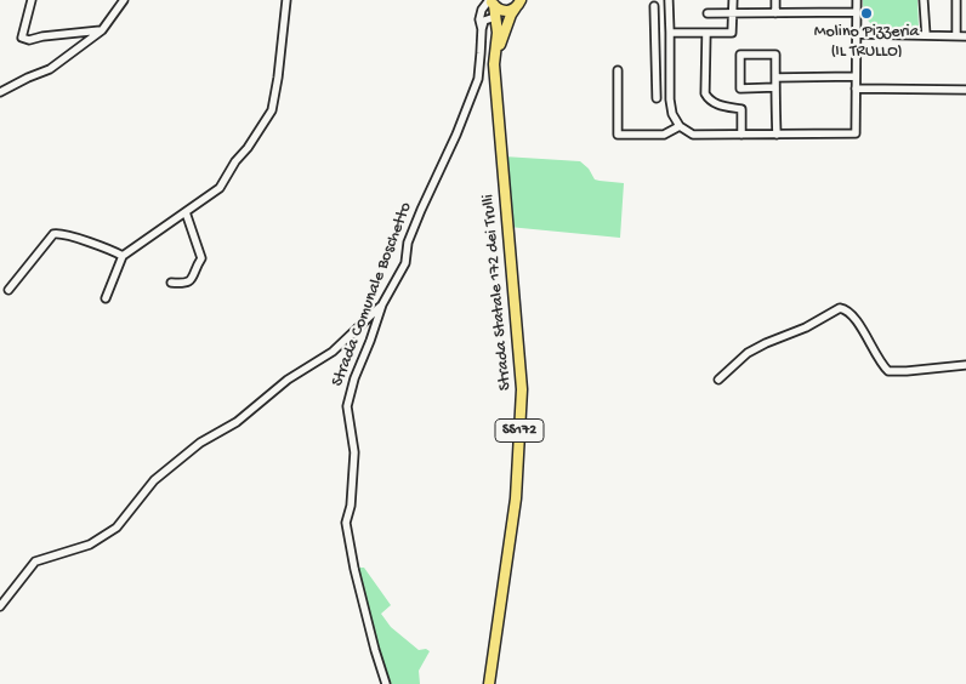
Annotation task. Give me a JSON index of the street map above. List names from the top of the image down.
{
  "streets": {
    "main road": ["Strada Statale 172 dei Trulli", "SS172"],
    "street": ["Strada Comunale Boschetto"]
  },
  "crossings": [
    ["Strada Statale 172 dei Trulli", "Strada Comunale Boschetto"]
  ],
  "places": ["Molino Pizzeria (IL TRULLO)"]
}
